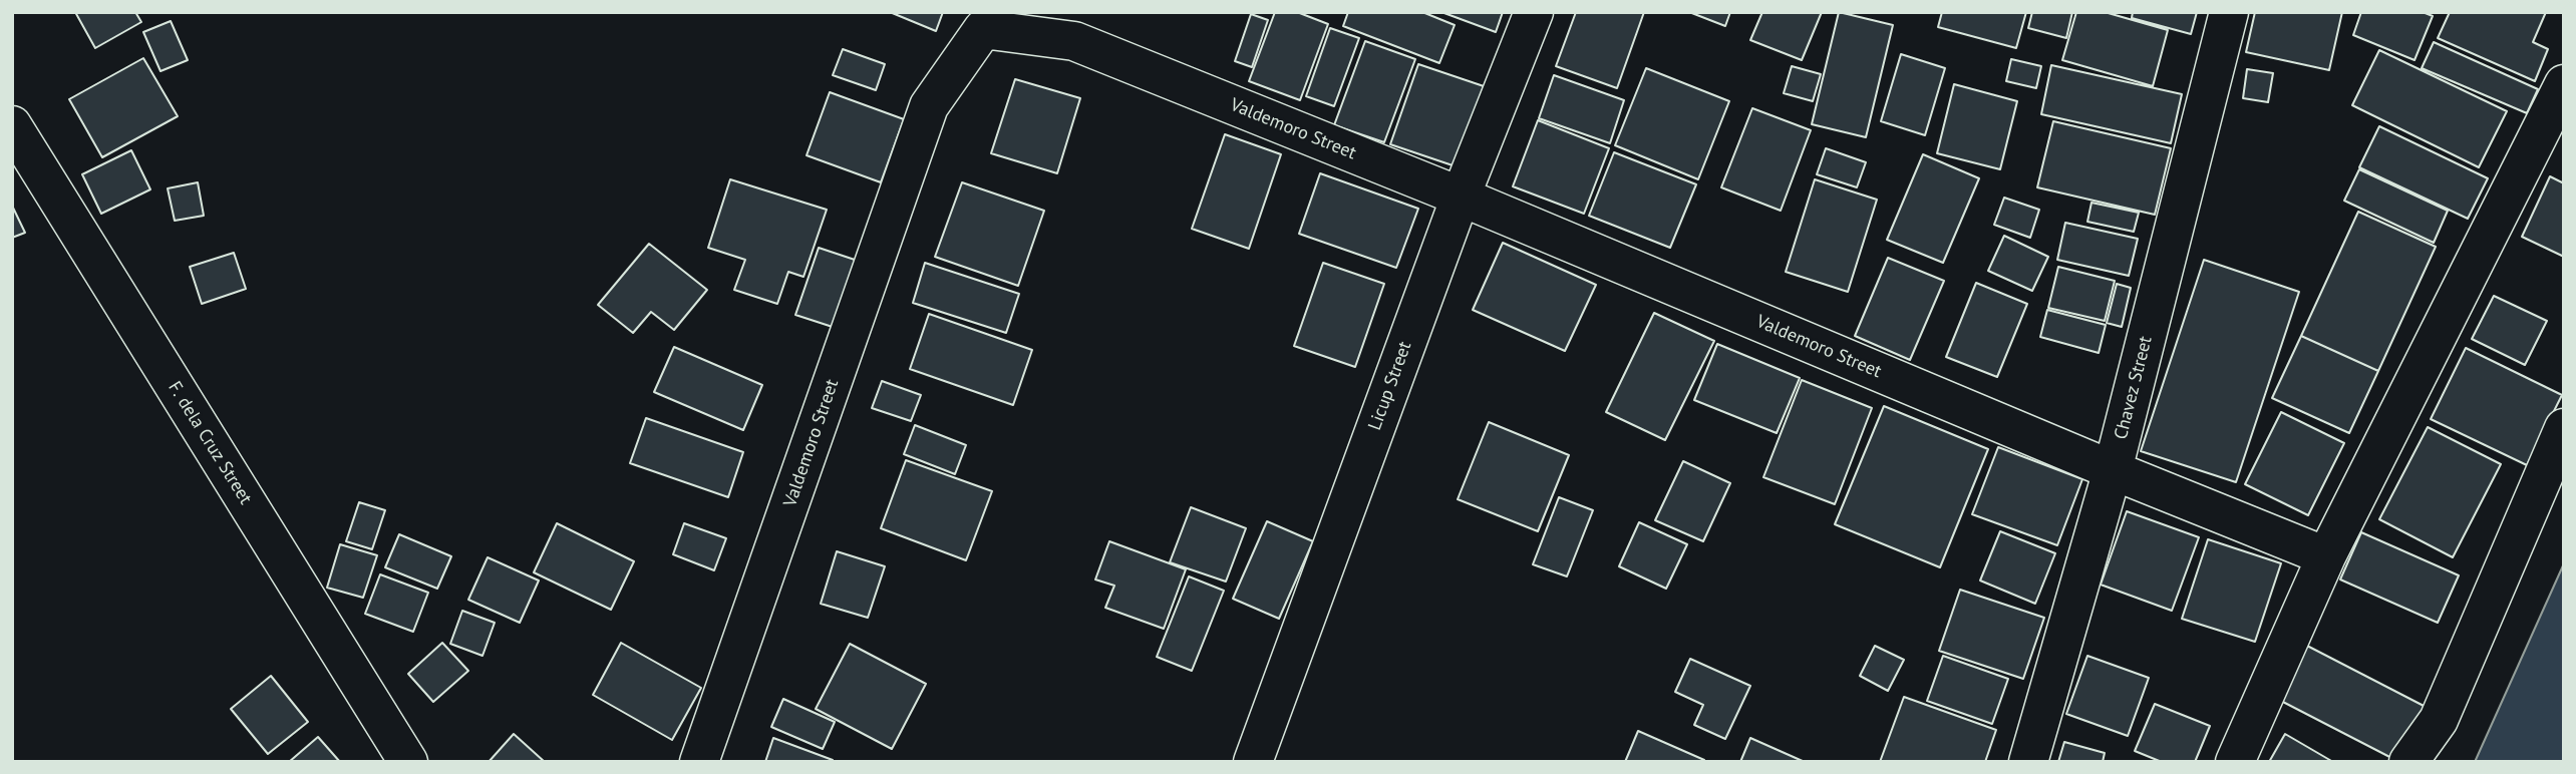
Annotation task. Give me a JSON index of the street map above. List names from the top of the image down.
{
  "streets": {
    "street": [
      "Valdemoro Street",
      "Licup Street",
      "Chavez Street",
      "F. dela Cruz Street"
    ]
  },
  "crossings": [
    ["Valdemoro Street", "Licup Street"],
    ["Valdemoro Street", "Chavez Street"]
  ]
}
